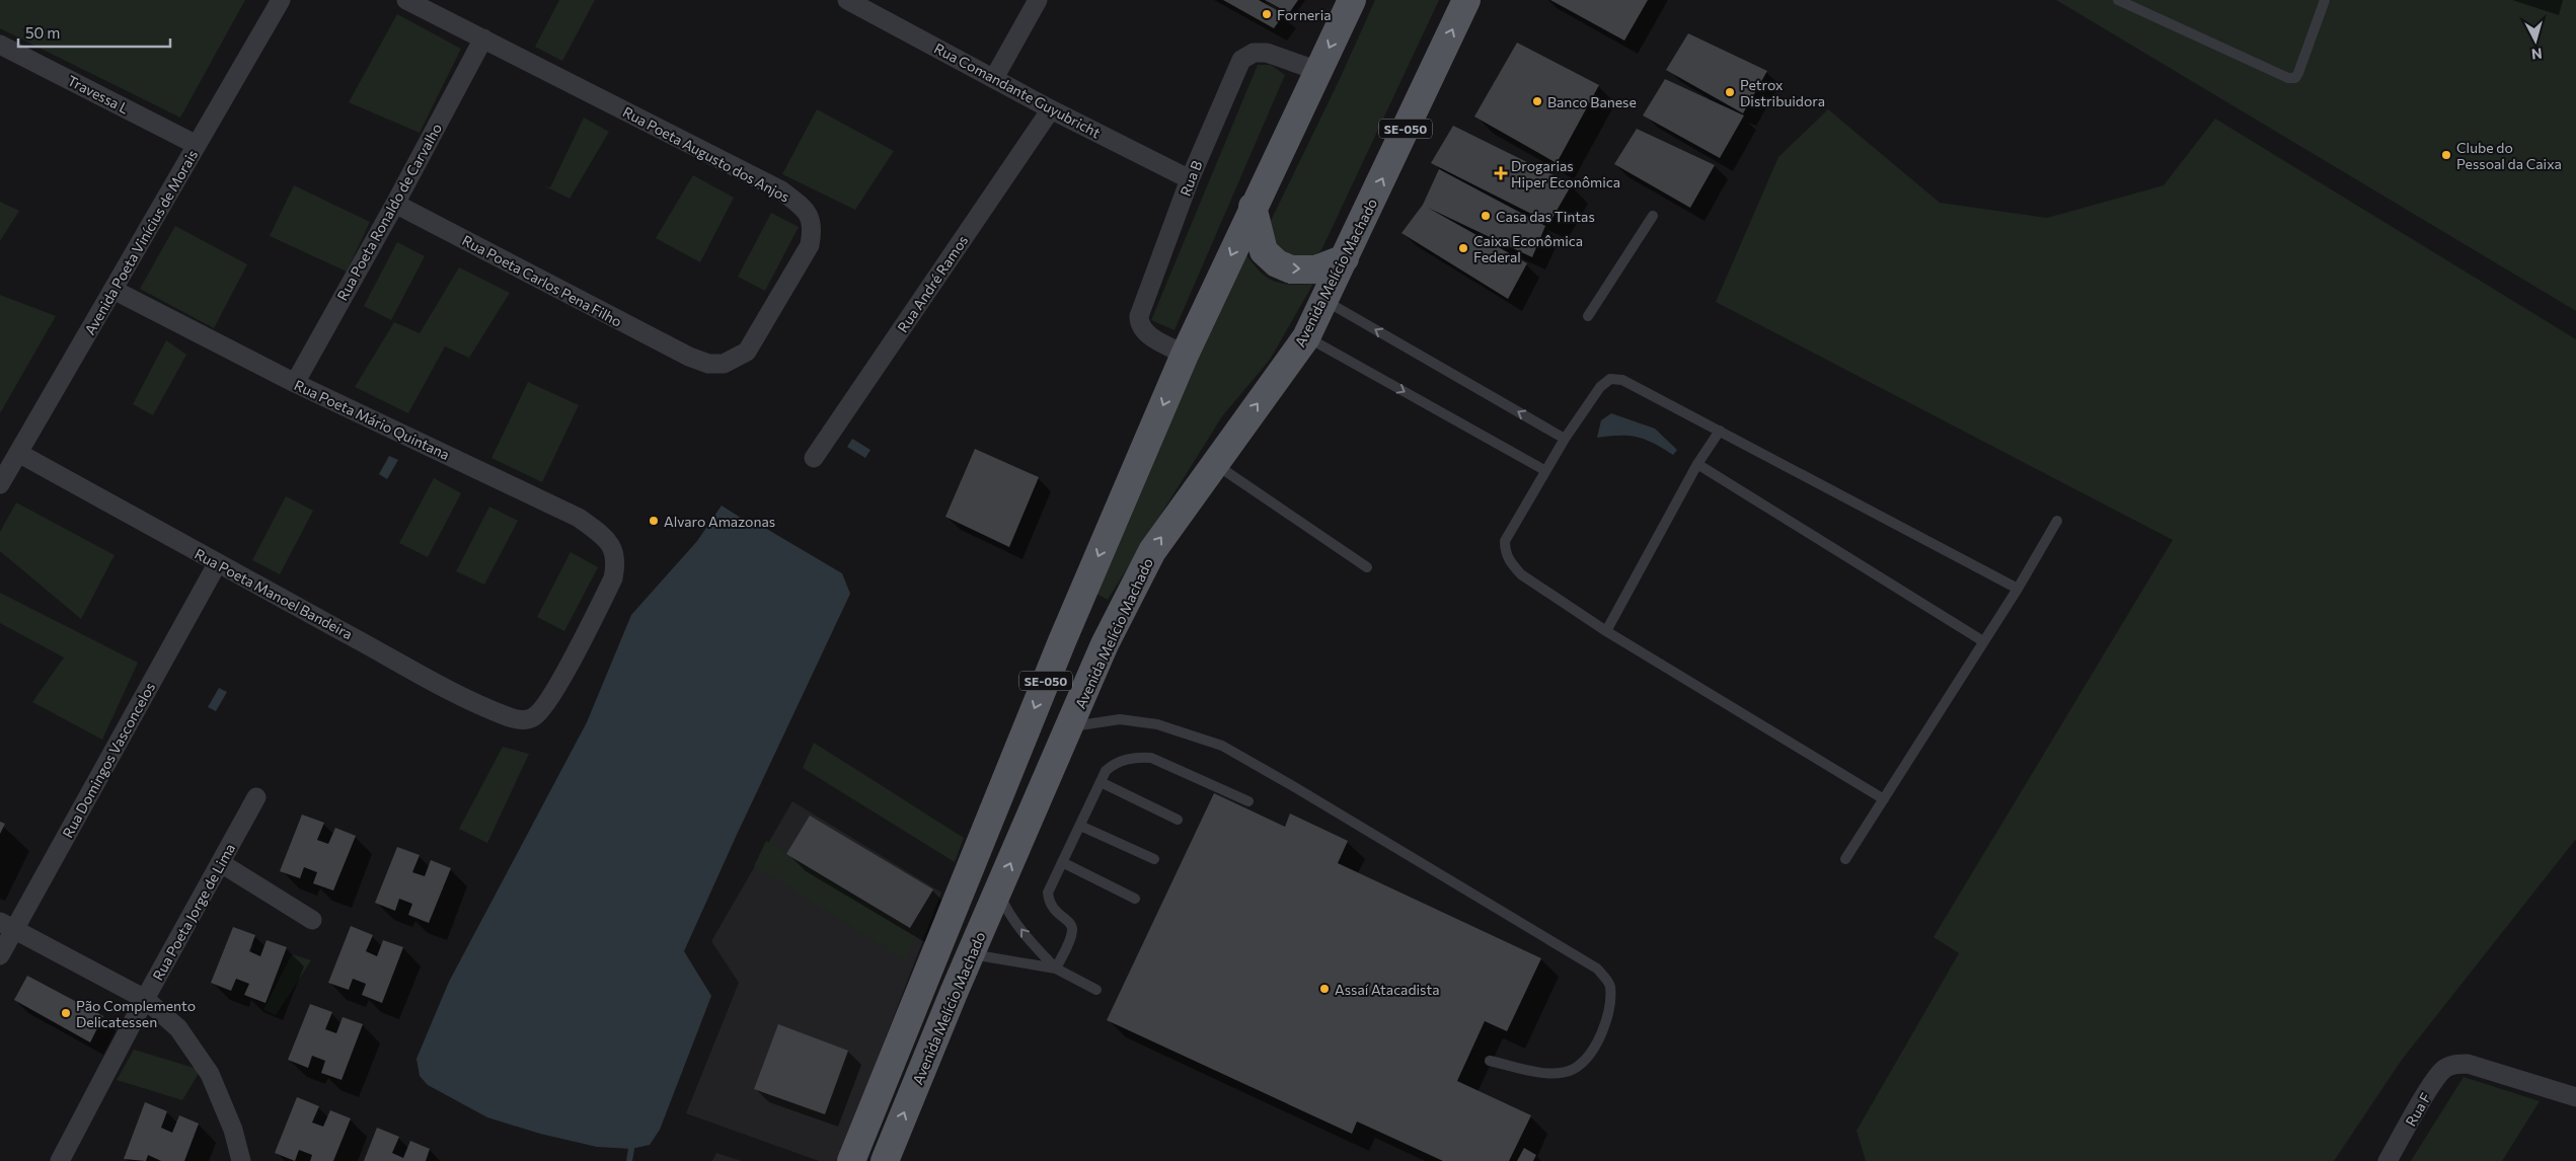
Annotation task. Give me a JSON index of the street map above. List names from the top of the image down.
{
  "streets": {
    "main road": ["SE-050", "Avenida Melício Machado"],
    "street": [
      "Rua Comandante Guyubricht",
      "Travessa L",
      "Rua Poeta Augusto dos Anjos",
      "Rua B",
      "Rua Poeta Ronaldo de Carvalho",
      "Avenida Poeta Vinícius de Morais",
      "Rua Poeta Carlos Pena Filho",
      "Rua André Ramos",
      "Rua Poeta Mário Quintana",
      "Rua Poeta Manoel Bandeira",
      "Rua Domingos Vasconcelos",
      "Rua Poeta Jorge de Lima",
      "Rua F"
    ]
  },
  "crossings": [
    ["Rua Comandante Guyubricht", "Rua B"],
    ["Rua Comandante Guyubricht", "Rua André Ramos"],
    ["Travessa L", "Avenida Poeta Vinícius de Morais"],
    ["SE-050", "Rua B"],
    ["Rua Poeta Augusto dos Anjos", "Rua Poeta Ronaldo de Carvalho"],
    ["Rua Poeta Augusto dos Anjos", "Rua Poeta Carlos Pena Filho"],
    ["Rua Poeta Ronaldo de Carvalho", "Rua Poeta Carlos Pena Filho"],
    ["Rua Poeta Ronaldo de Carvalho", "Rua Poeta Mário Quintana"],
    ["Avenida Poeta Vinícius de Morais", "Rua Poeta Mário Quintana"],
    ["Avenida Poeta Vinícius de Morais", "Rua Poeta Manoel Bandeira"],
    ["Rua Poeta Mário Quintana", "Rua Poeta Manoel Bandeira"],
    ["Rua Poeta Manoel Bandeira", "Rua Domingos Vasconcelos"]
  ],
  "places": {
    "other": [
      "Forneria",
      "Petrox Distribuidora",
      "Banco Banese",
      "Clube do Pessoal da Caixa",
      "Casa das Tintas",
      "Caixa Econômica Federal",
      "Alvaro Amazonas",
      "Assaí Atacadista",
      "Pão Complemento Delicatessen"
    ],
    "health": ["Drogarias Hiper Econômica"]
  },
  "scale_bar": "50 m",
  "north": "bottom"
}
